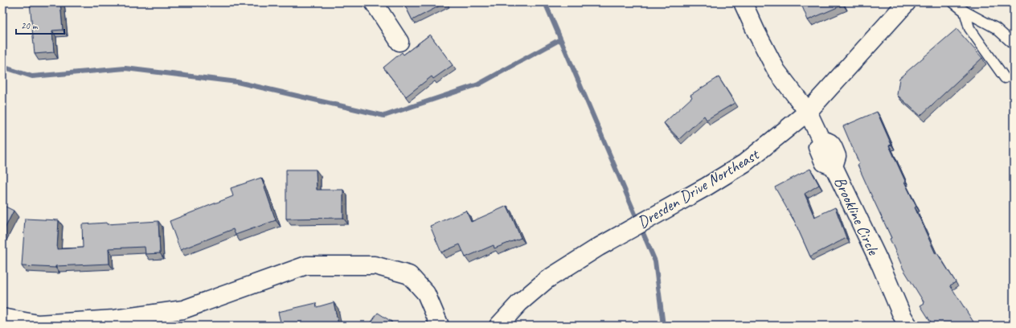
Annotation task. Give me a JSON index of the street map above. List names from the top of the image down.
{
  "streets": {
    "street": ["Dresden Drive Northeast", "Brookline Circle"]
  },
  "crossings": [
    ["Dresden Drive Northeast", "Brookline Circle"]
  ],
  "scale_bar": "20 m"
}
